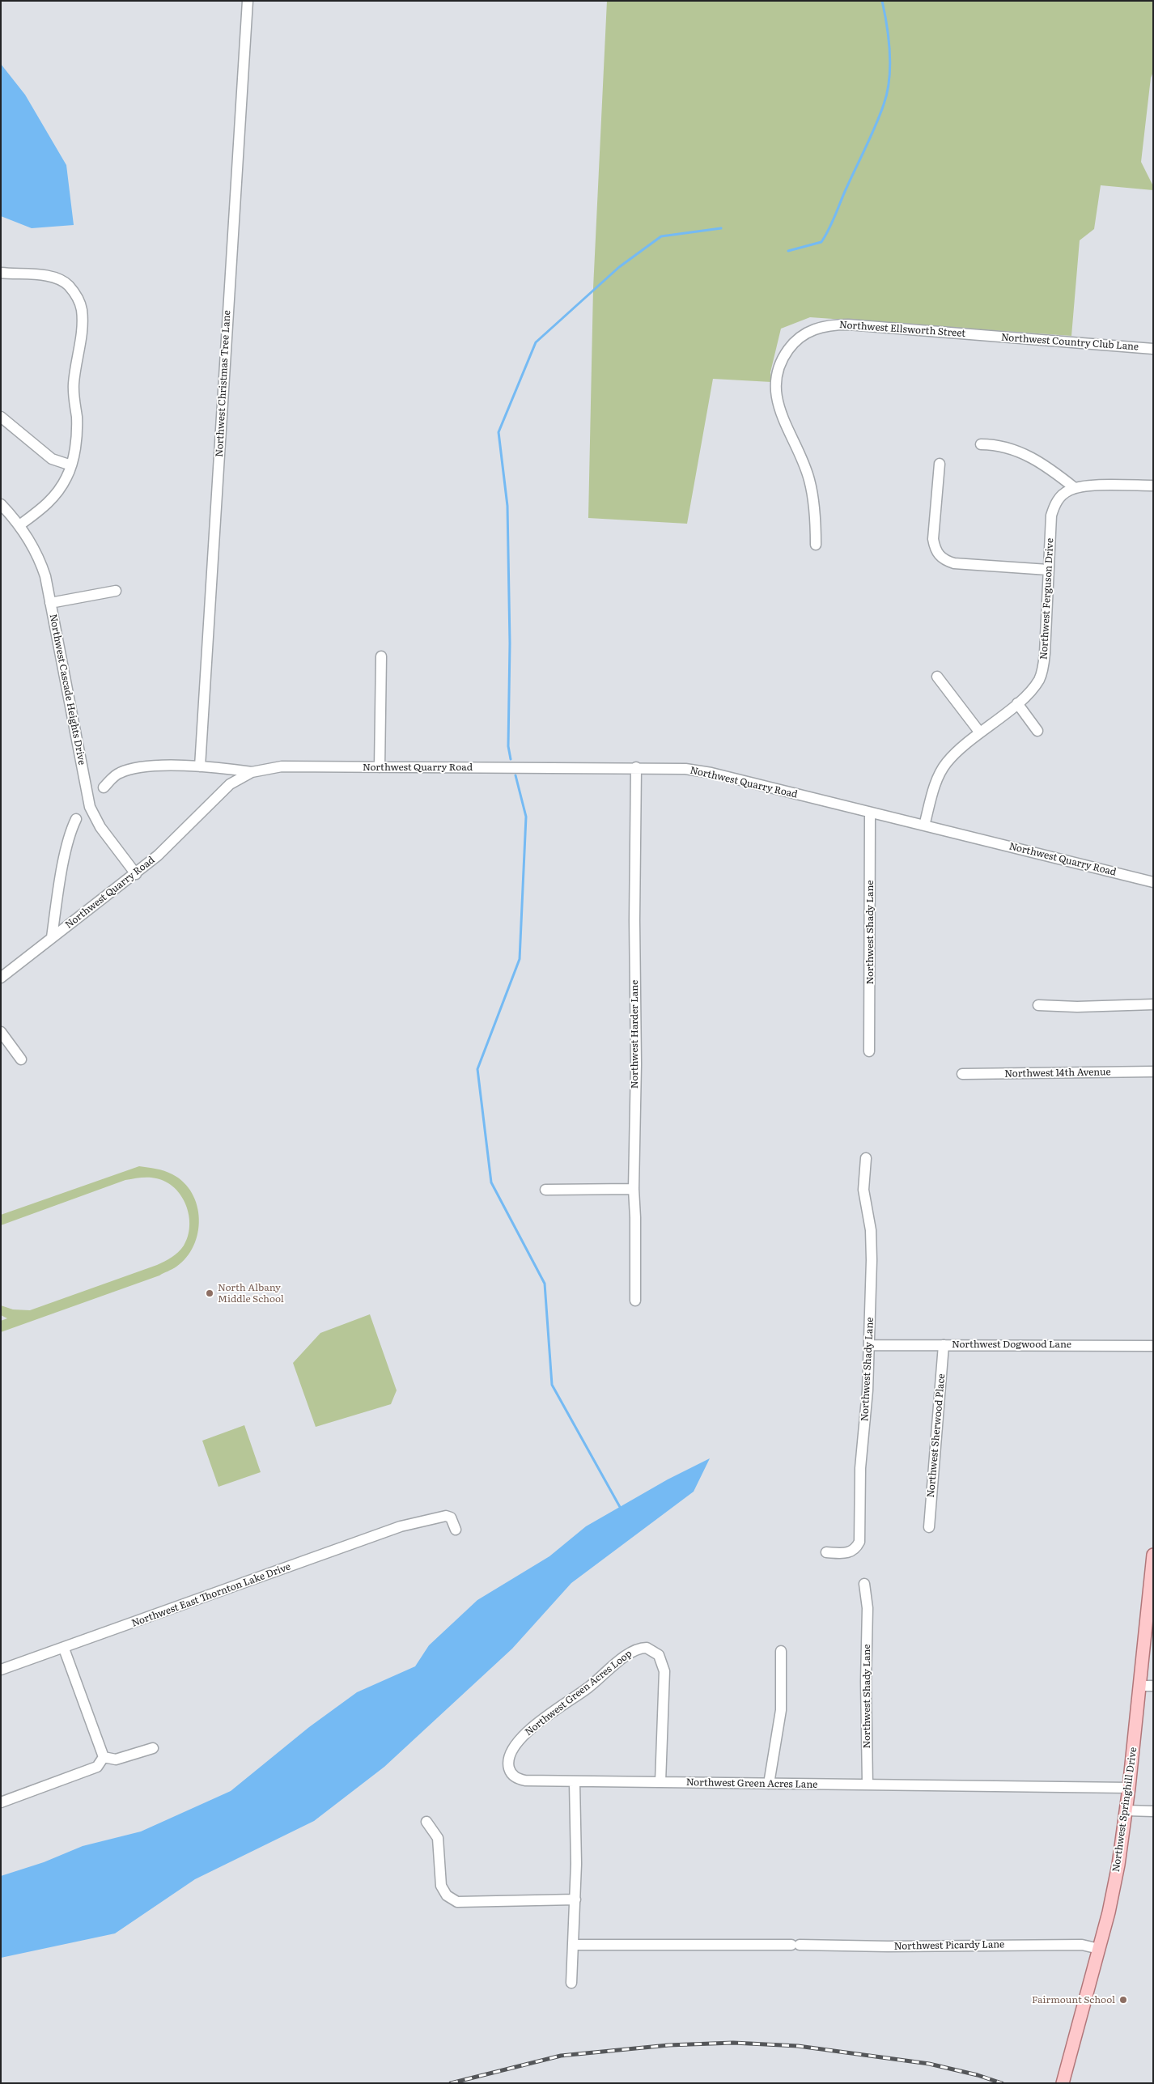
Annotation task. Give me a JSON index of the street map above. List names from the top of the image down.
{
  "streets": {
    "main road": ["Northwest Springhill Drive"],
    "street": [
      "Northwest Ellsworth Street",
      "Northwest Country Club Lane",
      "Northwest Christmas Tree Lane",
      "Northwest Ferguson Drive",
      "Northwest Cascade Heights Drive",
      "Northwest Quarry Road",
      "Northwest Shady Lane",
      "Northwest Harder Lane",
      "Northwest 14th Avenue",
      "Northwest Dogwood Lane",
      "Northwest Sherwood Place",
      "Northwest East Thornton Lake Drive",
      "Northwest Green Acres Loop",
      "Northwest Green Acres Lane",
      "Northwest Picardy Lane"
    ]
  },
  "crossings": [
    ["Northwest Ellsworth Street", "Northwest Country Club Lane"],
    ["Northwest Christmas Tree Lane", "Northwest Quarry Road"],
    ["Northwest Ferguson Drive", "Northwest Quarry Road"],
    ["Northwest Cascade Heights Drive", "Northwest Quarry Road"],
    ["Northwest Quarry Road", "Northwest Shady Lane"],
    ["Northwest Quarry Road", "Northwest Harder Lane"],
    ["Northwest Shady Lane", "Northwest Dogwood Lane"],
    ["Northwest Shady Lane", "Northwest Green Acres Lane"],
    ["Northwest Dogwood Lane", "Northwest Sherwood Place"],
    ["Northwest Green Acres Loop", "Northwest Green Acres Lane"],
    ["Northwest Green Acres Lane", "Northwest Springhill Drive"],
    ["Northwest Springhill Drive", "Northwest Picardy Lane"]
  ],
  "places": ["North Albany Middle School", "Fairmount School"]
}
